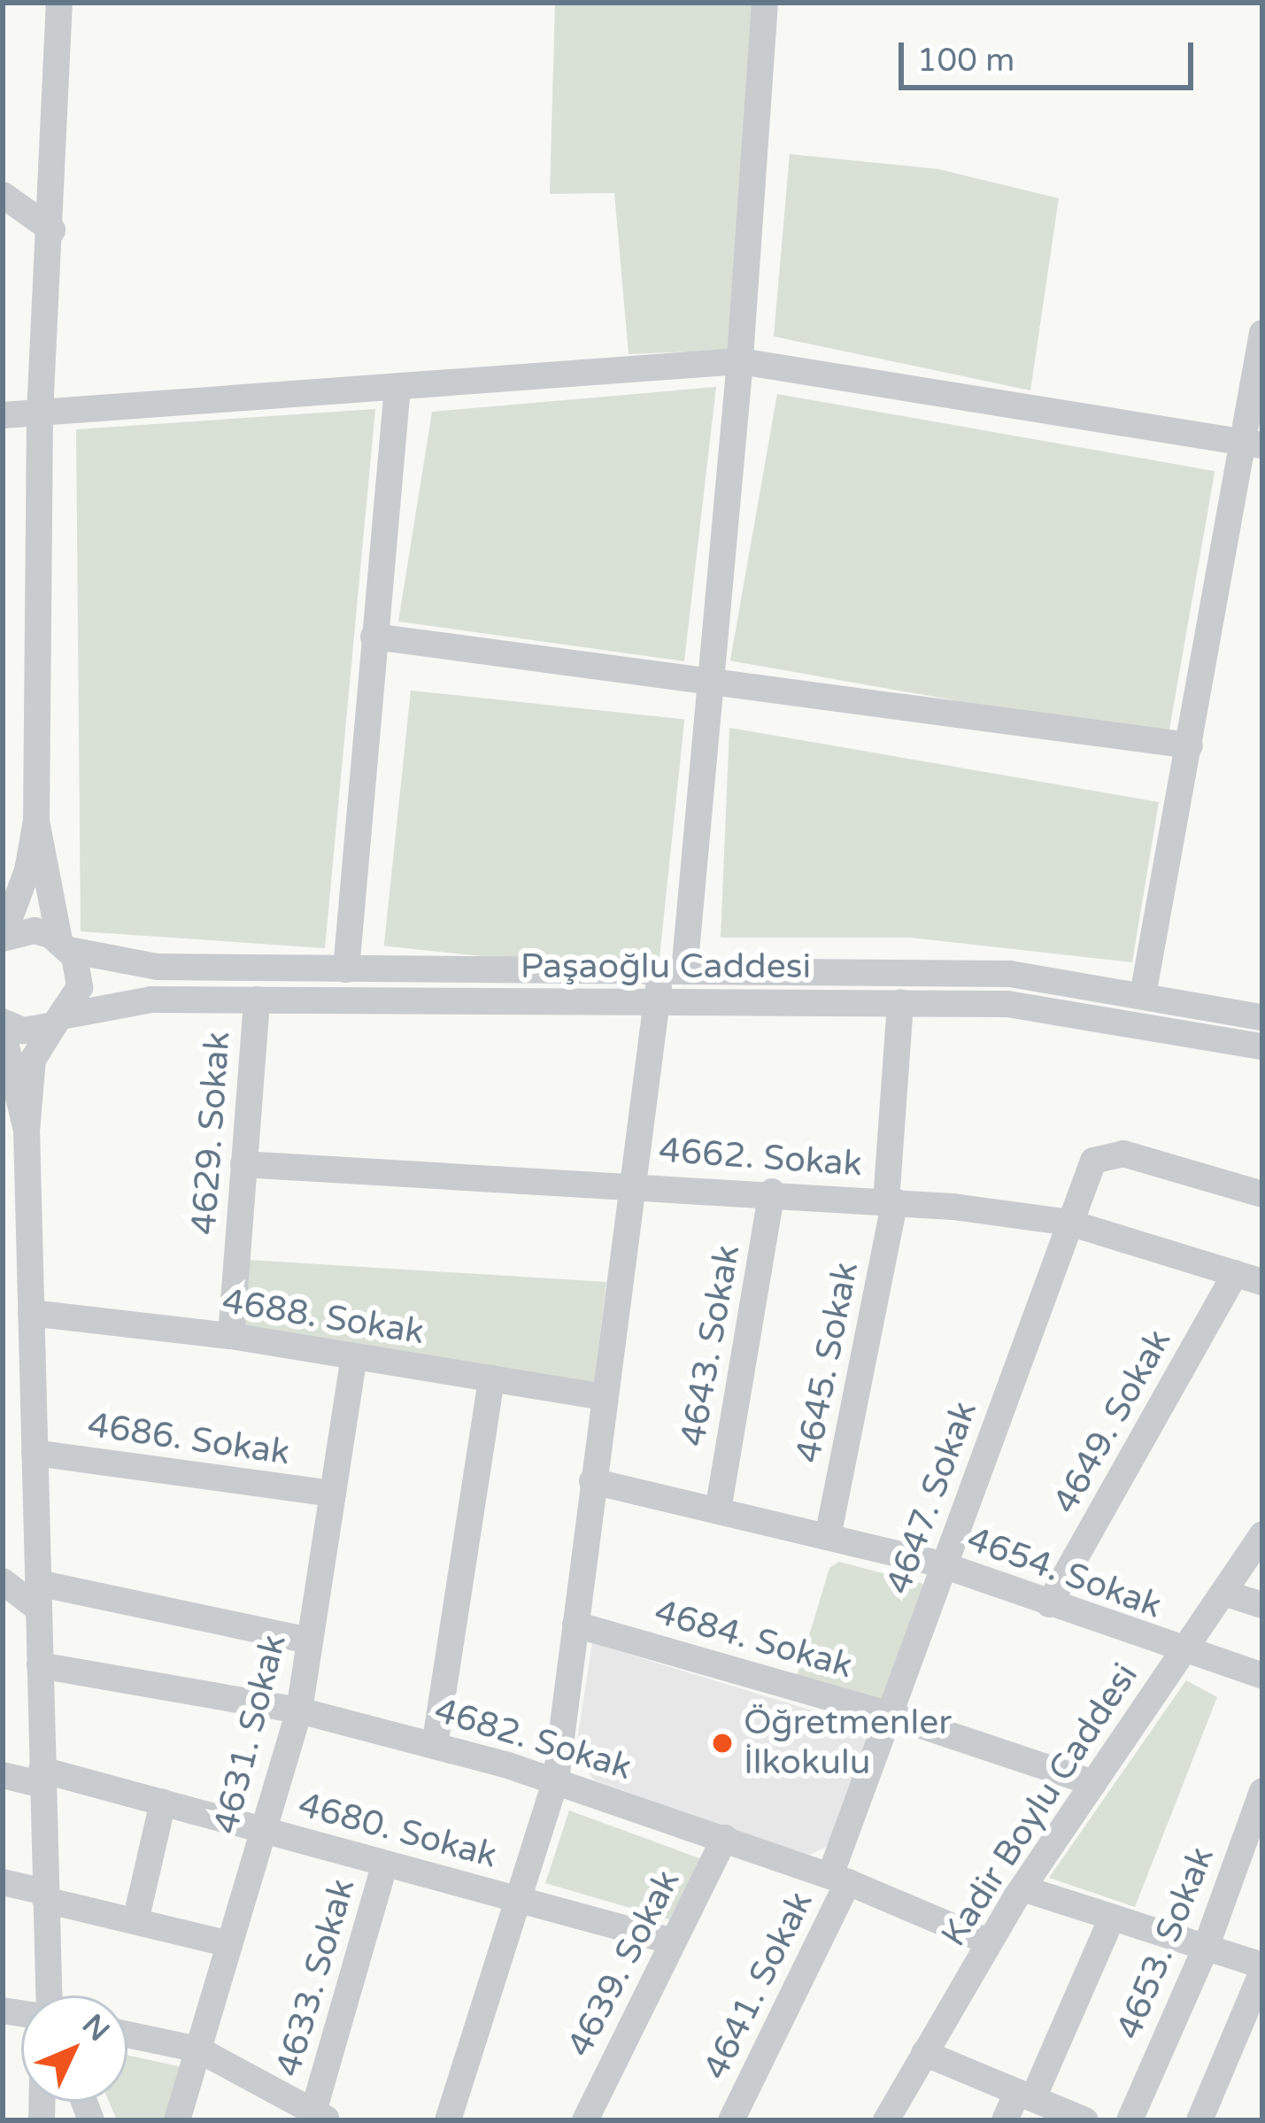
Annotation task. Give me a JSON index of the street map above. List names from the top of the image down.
{
  "streets": {
    "street": [
      "Paşaoğlu Caddesi",
      "4629. Sokak",
      "4662. Sokak",
      "4688. Sokak",
      "4643. Sokak",
      "4645. Sokak",
      "4649. Sokak",
      "4686. Sokak",
      "4647. Sokak",
      "4654. Sokak",
      "4684. Sokak",
      "4631. Sokak",
      "4682. Sokak",
      "Kadir Boylu Caddesi",
      "4680. Sokak",
      "4653. Sokak",
      "4639. Sokak",
      "4633. Sokak",
      "4641. Sokak"
    ]
  },
  "crossings": [
    ["Paşaoğlu Caddesi", "4629. Sokak"],
    ["Paşaoğlu Caddesi", "4645. Sokak"],
    ["4629. Sokak", "4662. Sokak"],
    ["4629. Sokak", "4688. Sokak"],
    ["4662. Sokak", "4643. Sokak"],
    ["4662. Sokak", "4645. Sokak"],
    ["4662. Sokak", "4649. Sokak"],
    ["4662. Sokak", "4647. Sokak"],
    ["4688. Sokak", "4631. Sokak"],
    ["4643. Sokak", "4654. Sokak"],
    ["4645. Sokak", "4654. Sokak"],
    ["4649. Sokak", "4654. Sokak"],
    ["4686. Sokak", "4631. Sokak"],
    ["4647. Sokak", "4654. Sokak"],
    ["4647. Sokak", "4684. Sokak"],
    ["4647. Sokak", "4682. Sokak"],
    ["4647. Sokak", "4641. Sokak"],
    ["4654. Sokak", "Kadir Boylu Caddesi"],
    ["4684. Sokak", "Kadir Boylu Caddesi"],
    ["4631. Sokak", "4682. Sokak"],
    ["4631. Sokak", "4680. Sokak"],
    ["4682. Sokak", "Kadir Boylu Caddesi"],
    ["4682. Sokak", "4639. Sokak"],
    ["4682. Sokak", "4641. Sokak"],
    ["4680. Sokak", "4639. Sokak"],
    ["4680. Sokak", "4633. Sokak"]
  ],
  "places": ["Öğretmenler İlkokulu"],
  "scale_bar": "100 m",
  "north": "top right"
}
